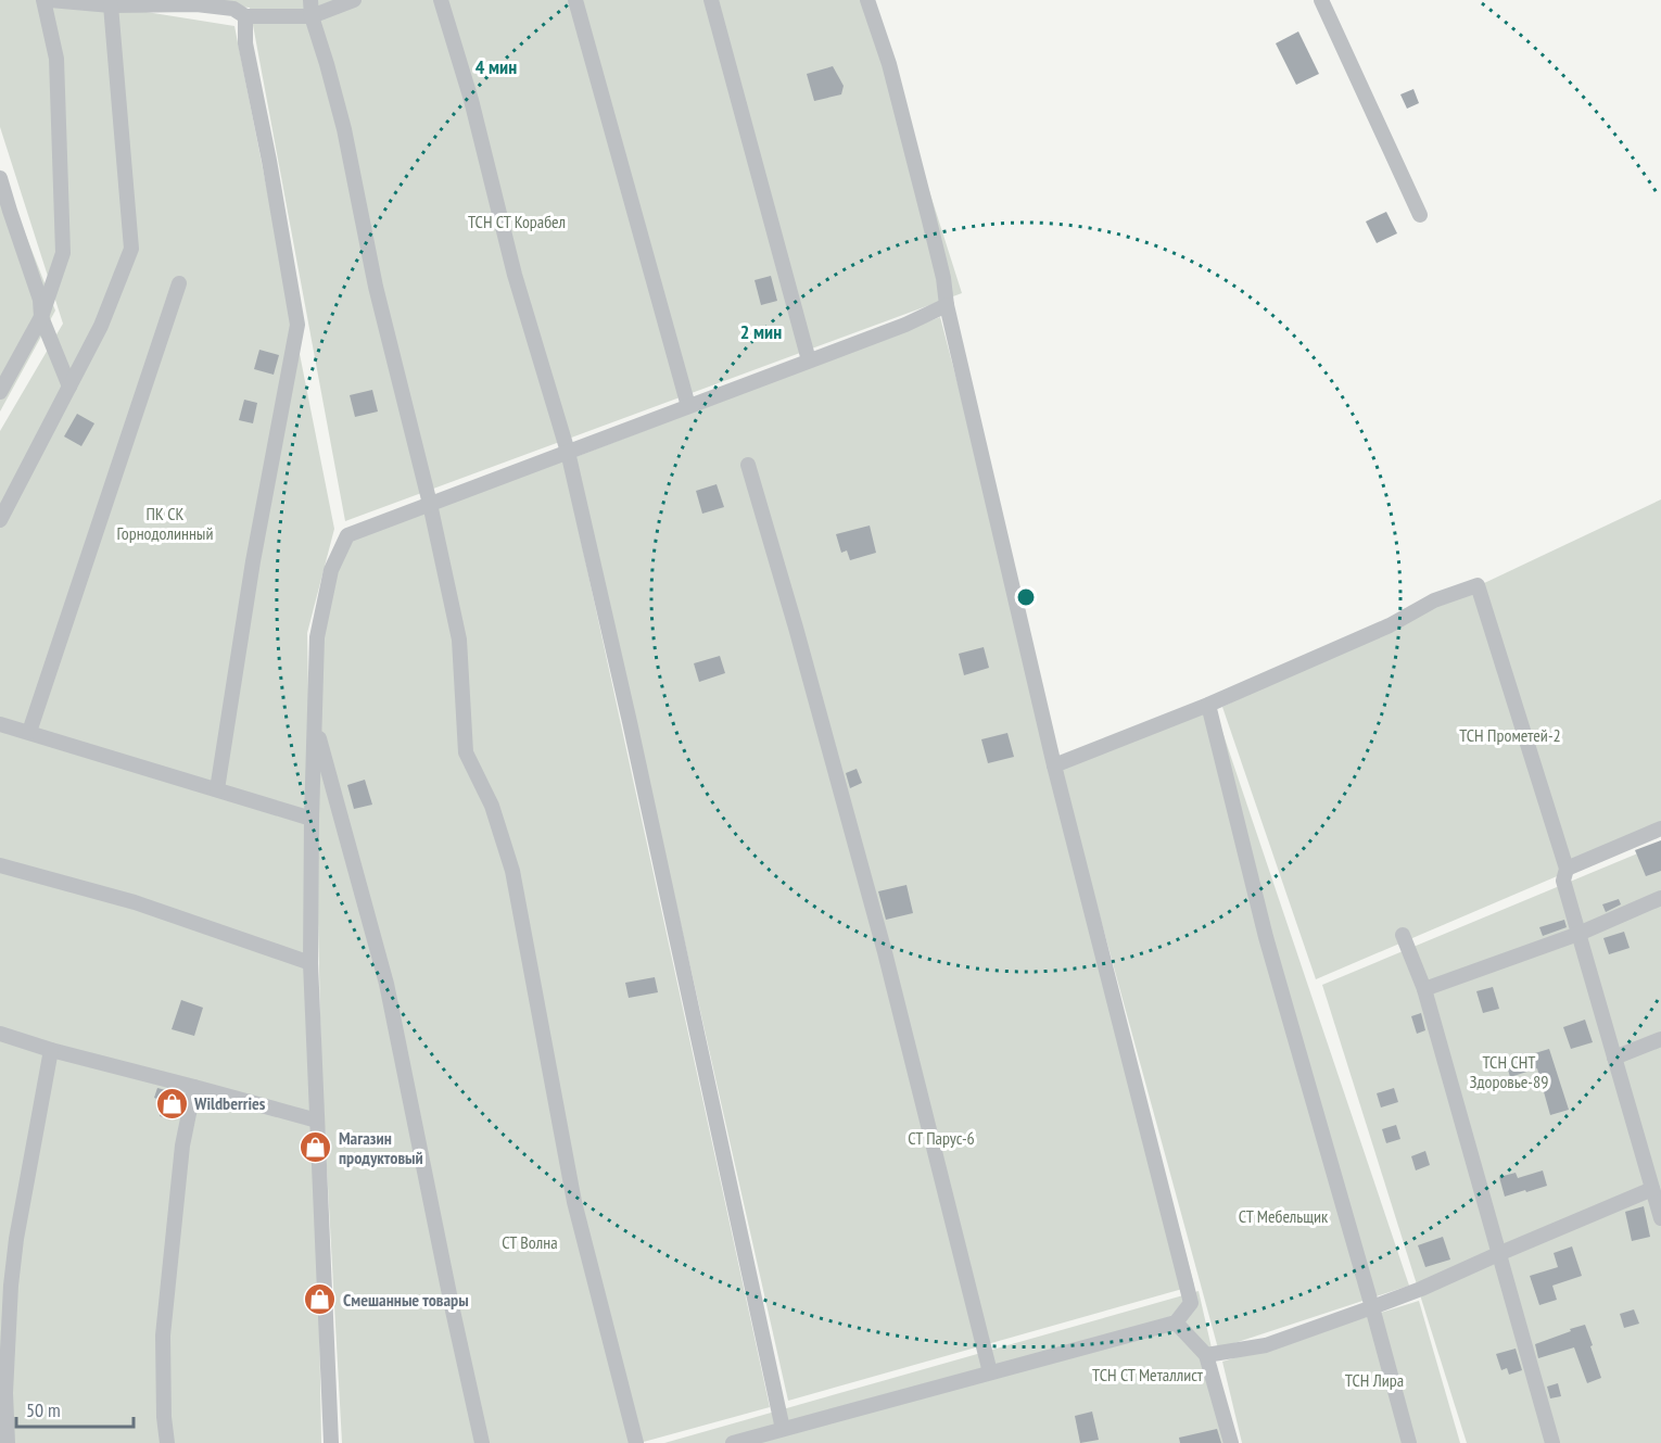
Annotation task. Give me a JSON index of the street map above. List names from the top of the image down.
{
  "parks": [
    "ТСН СТ Корабел",
    "ПК СК Горнодолинный",
    "ТСН Прометей-2",
    "ТСН СНТ Здоровье-89",
    "СТ Парус-6",
    "СТ Мебельщик",
    "СТ Волна",
    "ТСН СТ Металлист",
    "ТСН Лира"
  ],
  "places": {
    "shop": ["Wildberries", "Магазин продуктовый", "Смешанные товары"]
  },
  "scale_bar": "50 m",
  "rings": ["4 мин", "2 мин"]
}
